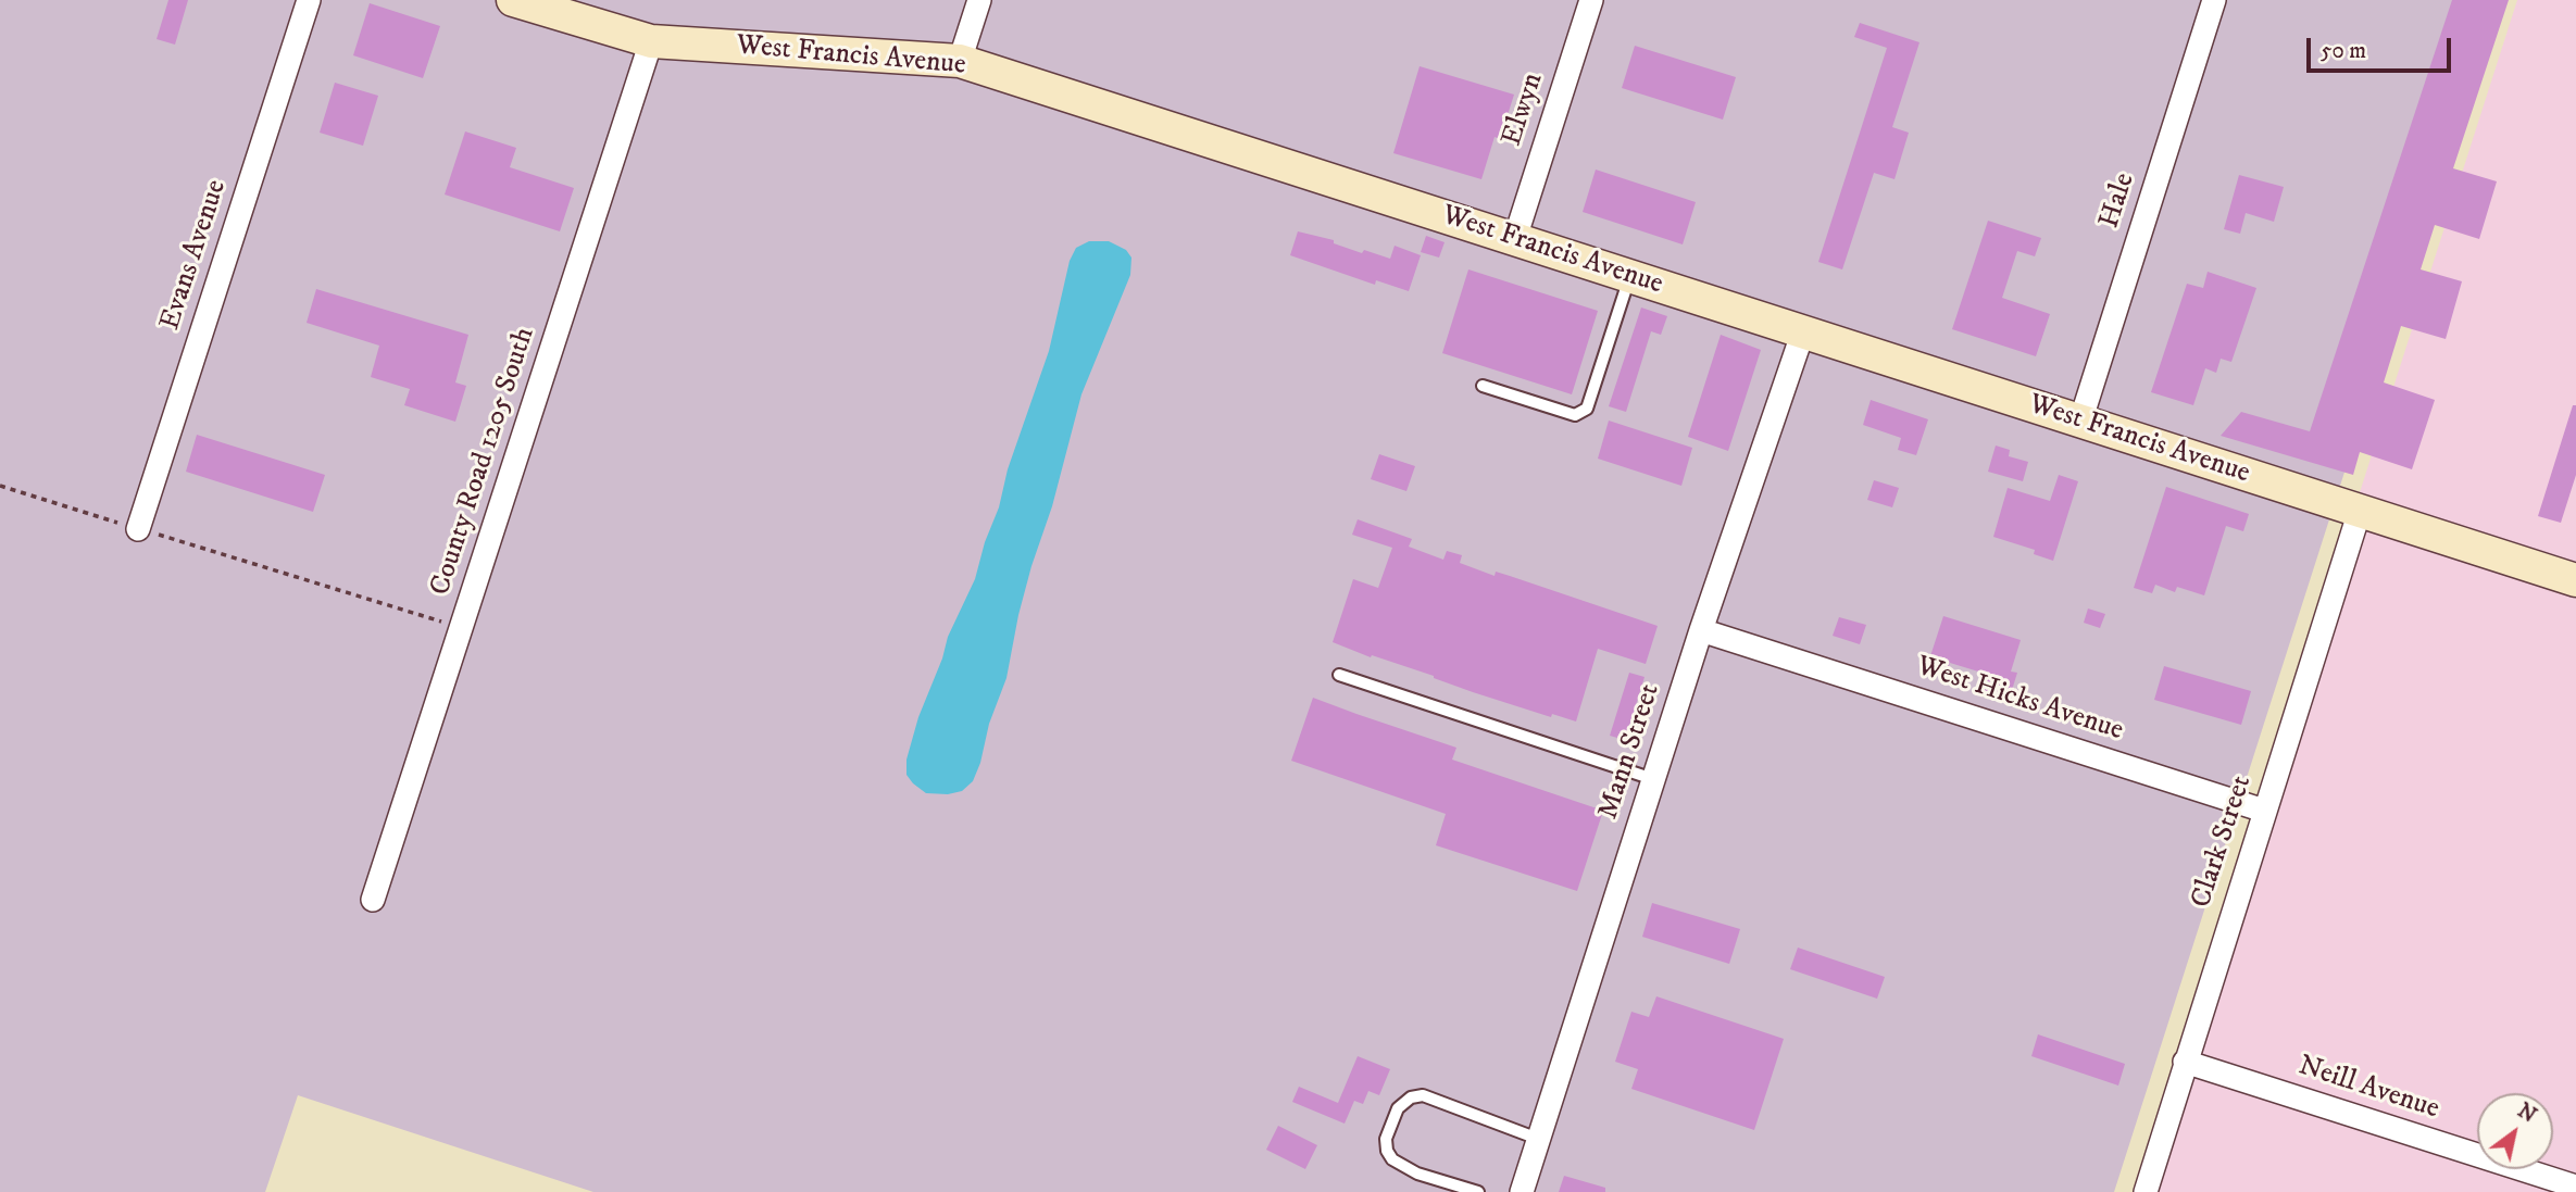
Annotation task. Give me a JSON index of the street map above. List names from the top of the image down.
{
  "streets": {
    "street": [
      "West Francis Avenue",
      "Elwyn",
      "Hale",
      "Evans Avenue",
      "County Road 1205 South",
      "West Hicks Avenue",
      "Mann Street",
      "Clark Street",
      "Neill Avenue"
    ]
  },
  "crossings": [
    ["West Francis Avenue", "Elwyn"],
    ["West Francis Avenue", "Hale"],
    ["West Francis Avenue", "County Road 1205 South"],
    ["West Francis Avenue", "Mann Street"],
    ["West Francis Avenue", "Clark Street"],
    ["West Hicks Avenue", "Mann Street"],
    ["West Hicks Avenue", "Clark Street"],
    ["Clark Street", "Neill Avenue"]
  ],
  "scale_bar": "50 m",
  "north": "top right"
}
